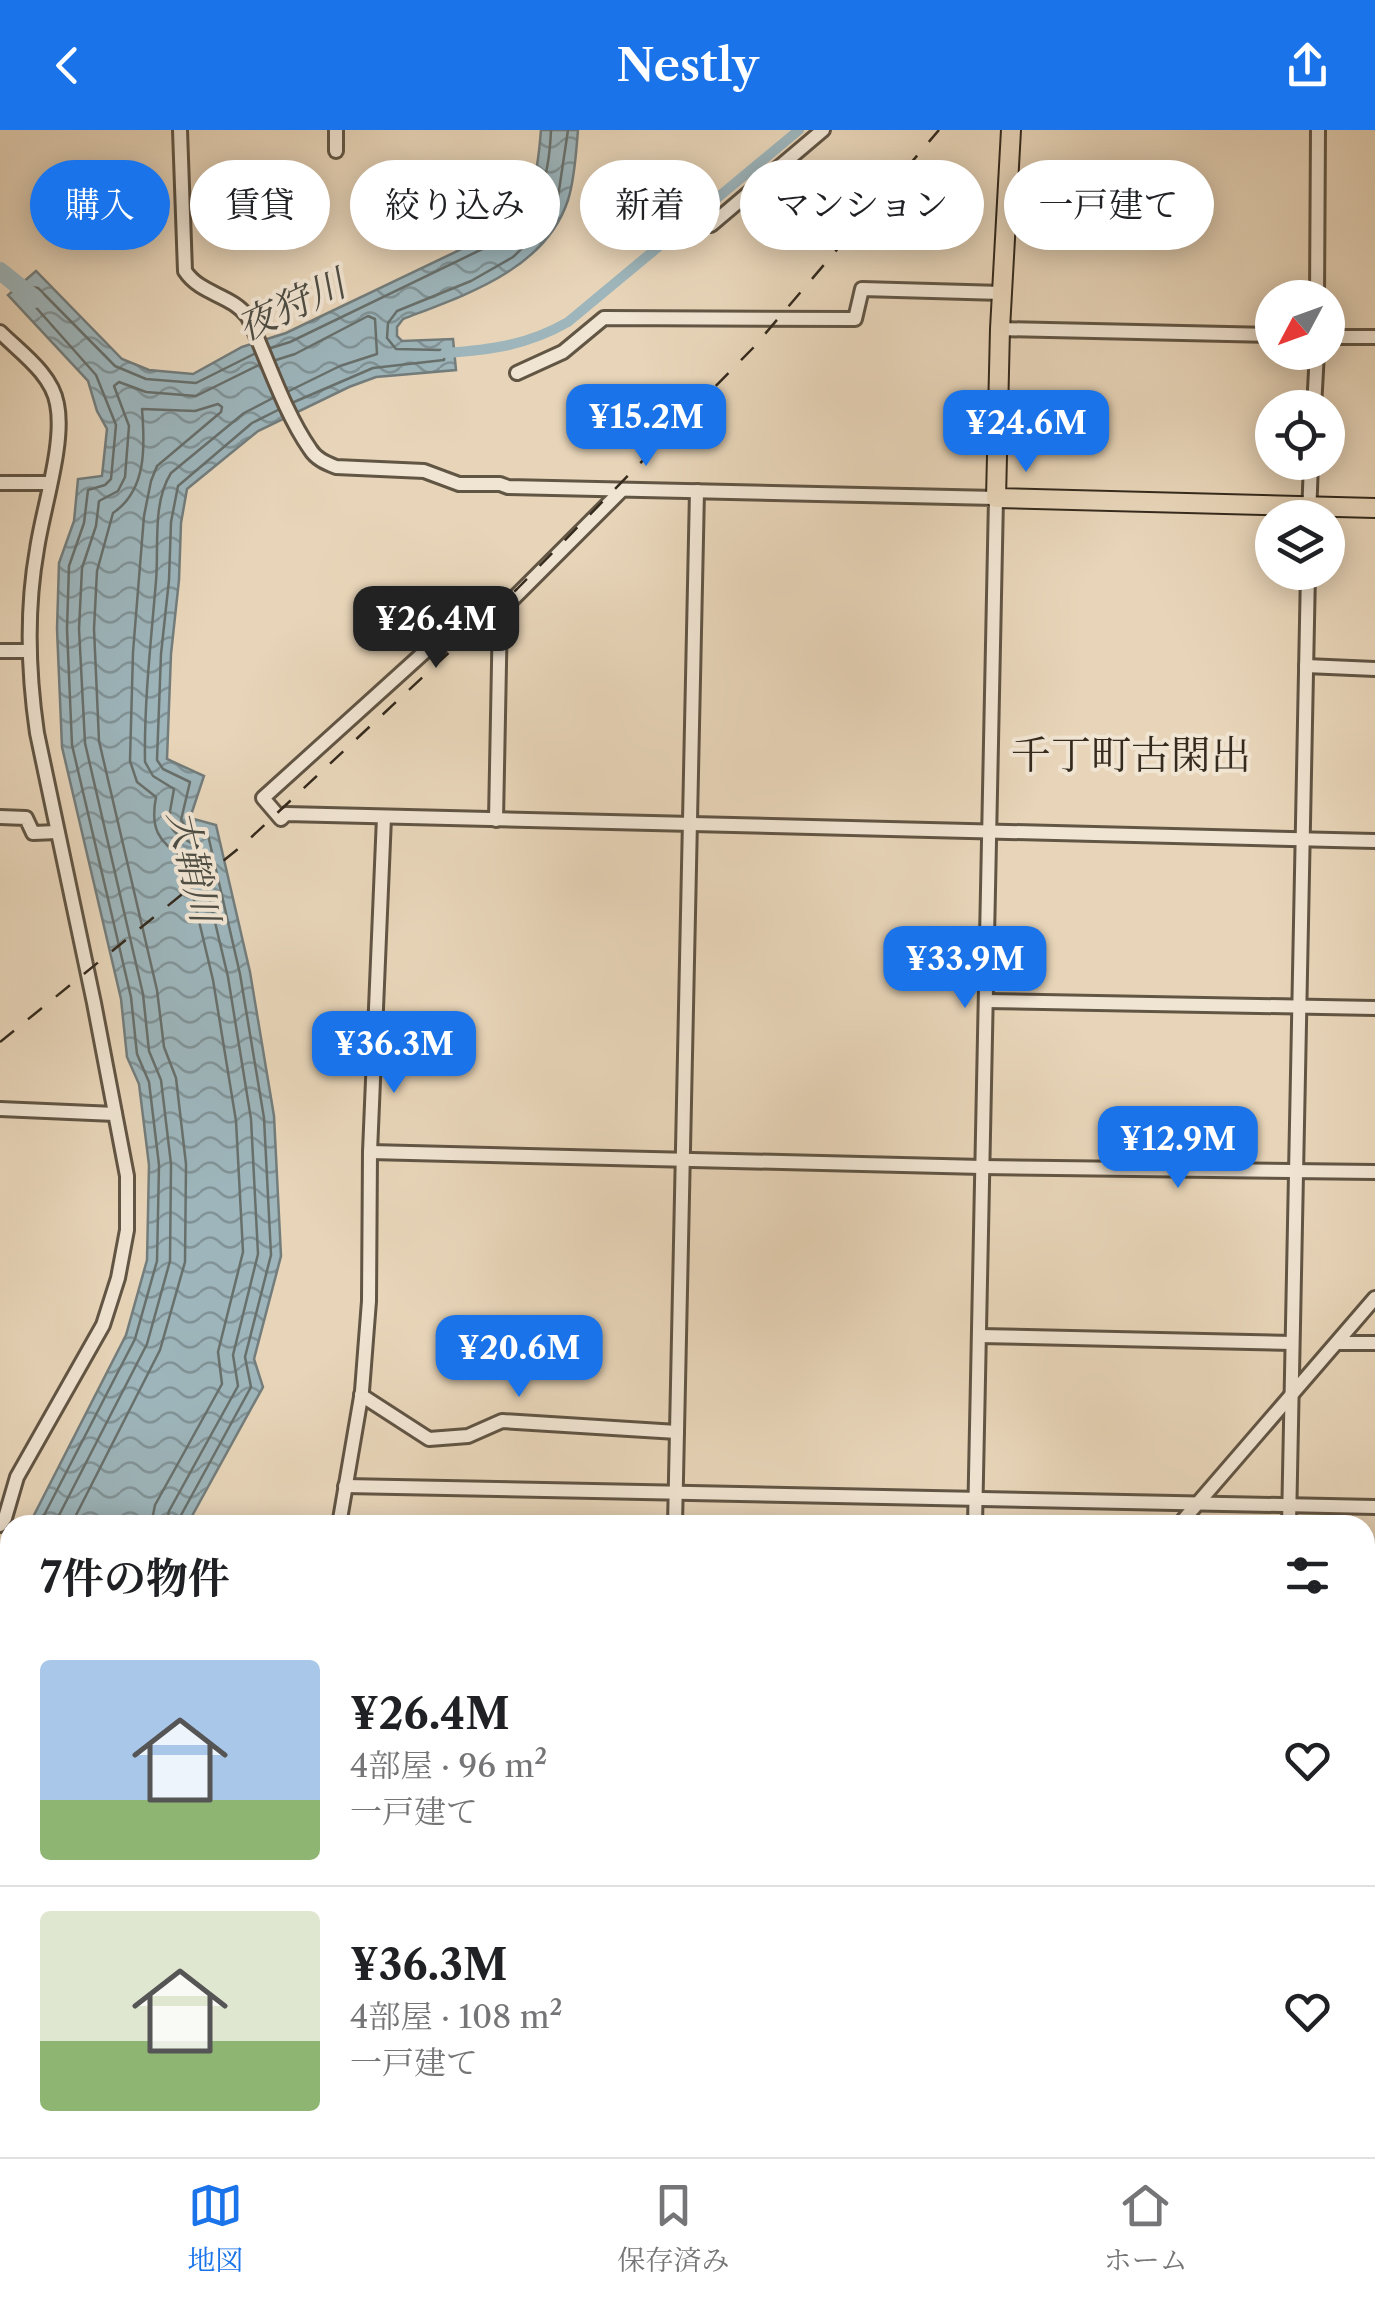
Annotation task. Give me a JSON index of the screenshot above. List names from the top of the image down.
{
  "districts": ["千丁町古閑出"],
  "water": ["夜狩川", "大鞘川"],
  "north": "bottom left",
  "page": {
    "header": "Nestly",
    "chip": [
      "購入",
      "賃貸",
      "絞り込み",
      "新着",
      "マンション",
      "一戸建て"
    ],
    "price": [
      "¥15.2M",
      "¥24.6M",
      "¥26.4M",
      "¥33.9M",
      "¥36.3M",
      "¥12.9M",
      "¥20.6M"
    ],
    "heading": "7件の物件",
    "list": [
      {
        "name": "¥26.4M",
        "note": "4部屋 · 96 m² · 一戸建て"
      },
      {
        "name": "¥36.3M",
        "note": "4部屋 · 108 m² · 一戸建て"
      }
    ],
    "tabs": ["地図", "保存済み", "ホーム"]
  }
}
